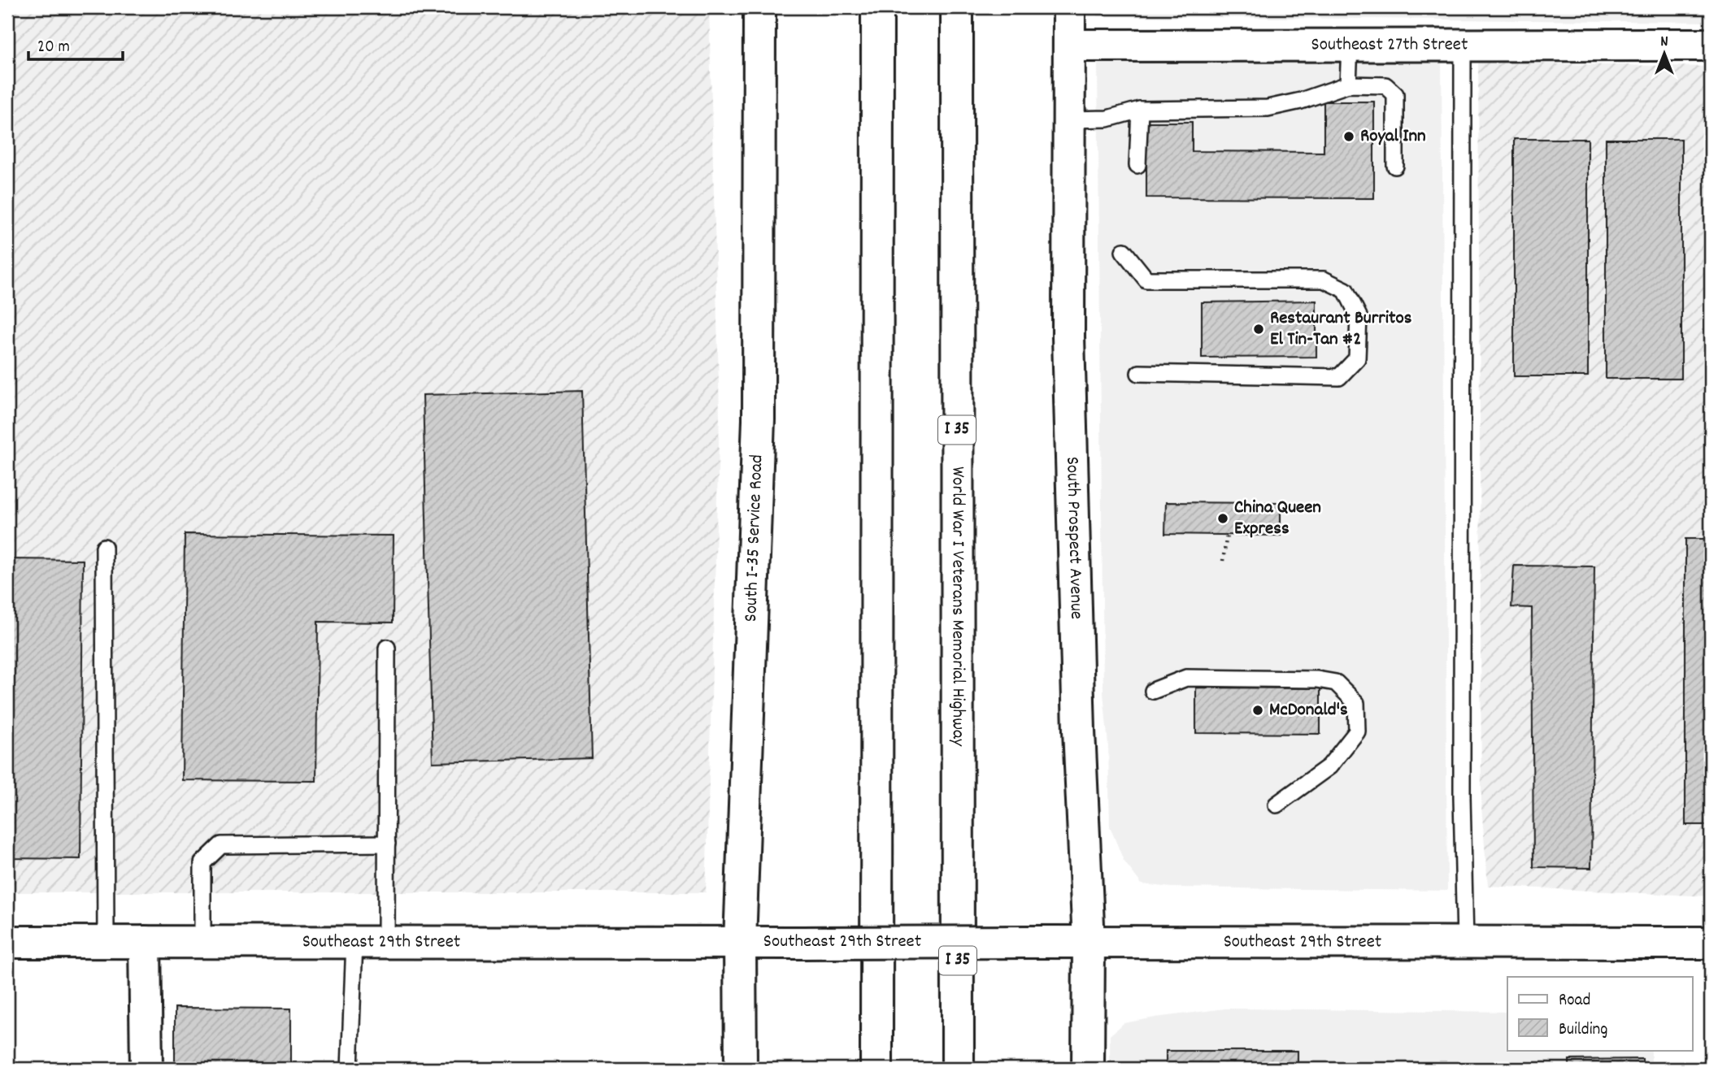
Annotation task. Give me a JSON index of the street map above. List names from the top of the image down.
{
  "streets": {
    "main road": [
      "Southeast 27th Street",
      "I 35",
      "South I-35 Service Road",
      "South Prospect Avenue",
      "World War I Veterans Memorial Highway",
      "Southeast 29th Street"
    ]
  },
  "crossings": [
    ["Southeast 27th Street", "South Prospect Avenue"],
    ["South I-35 Service Road", "Southeast 29th Street"],
    ["South Prospect Avenue", "Southeast 29th Street"]
  ],
  "places": [
    "Royal Inn",
    "Restaurant Burritos El Tin-Tan #2",
    "China Queen Express",
    "McDonald's"
  ],
  "legend": ["Road", "Building"],
  "scale_bar": "20 m",
  "north": "top"
}
